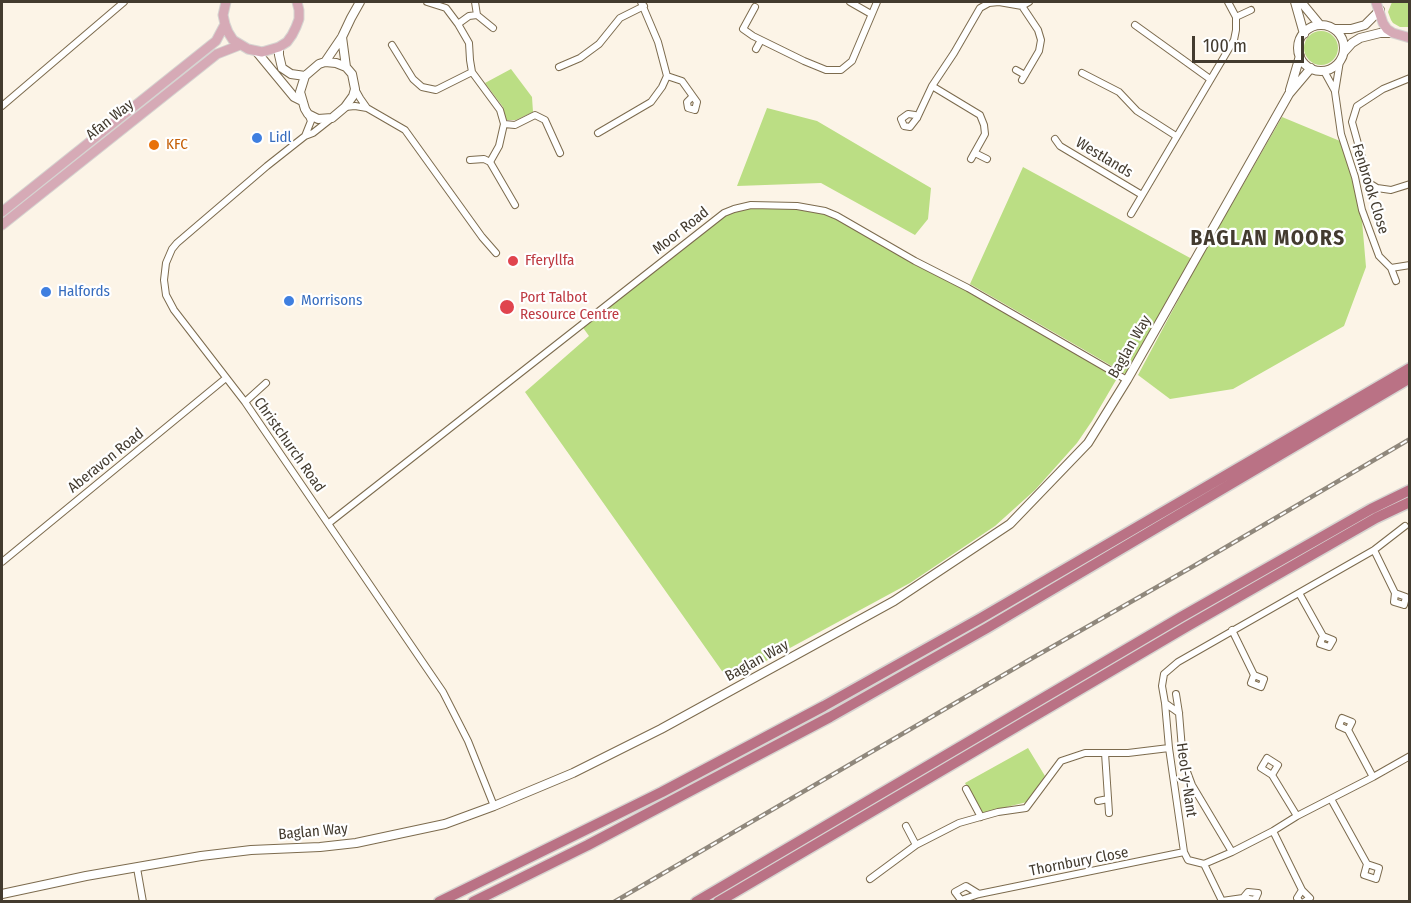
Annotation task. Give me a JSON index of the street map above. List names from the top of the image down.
{
  "streets": {
    "main road": ["Afan Way"],
    "street": [
      "Westlands",
      "Fenbrook Close",
      "Moor Road",
      "Baglan Way",
      "Christchurch Road",
      "Aberavon Road",
      "Heol-y-Nant",
      "Thornbury Close"
    ]
  },
  "crossings": [
    ["Fenbrook Close", "Baglan Way"],
    ["Moor Road", "Baglan Way"],
    ["Moor Road", "Christchurch Road"],
    ["Baglan Way", "Christchurch Road"],
    ["Christchurch Road", "Aberavon Road"],
    ["Heol-y-Nant", "Thornbury Close"]
  ],
  "districts": ["BAGLAN MOORS"],
  "places": [
    "Lidl",
    "KFC",
    "Fferyllfa",
    "Halfords",
    "Morrisons",
    "Port Talbot Resource Centre"
  ],
  "scale_bar": "100 m"
}
